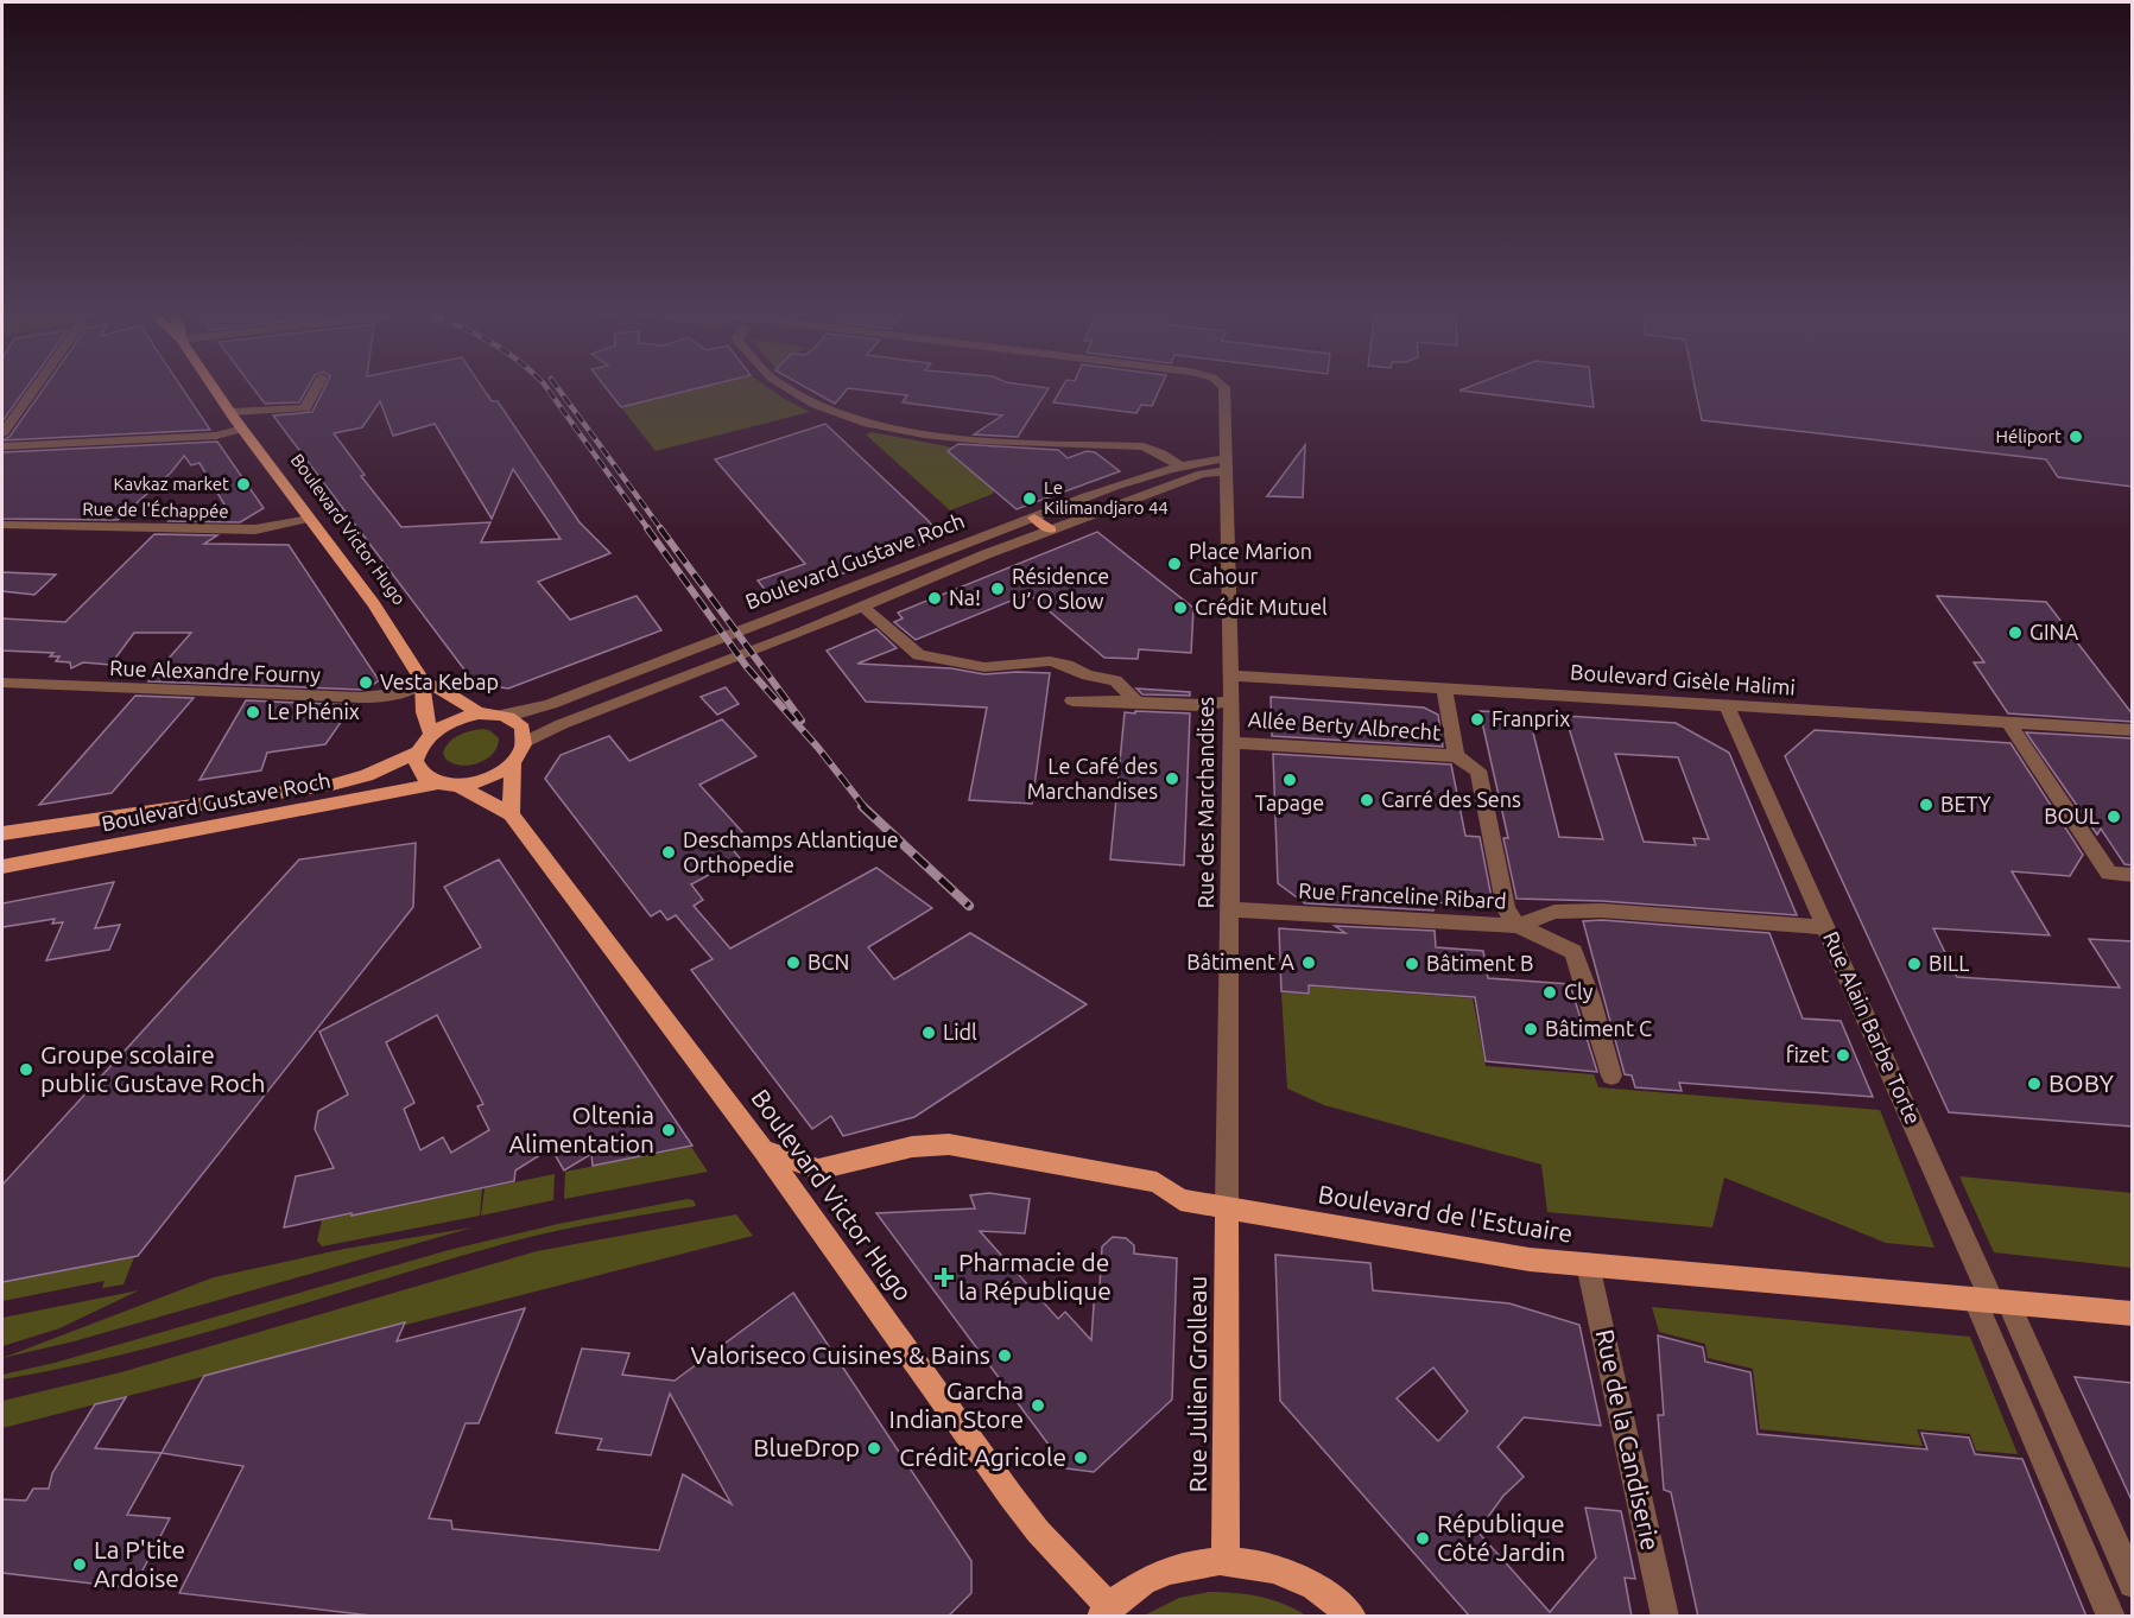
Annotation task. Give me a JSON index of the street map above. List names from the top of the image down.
{
  "streets": {
    "main road": [
      "Boulevard Victor Hugo",
      "Boulevard Gustave Roch",
      "Boulevard de l'Estuaire",
      "Rue Julien Grolleau"
    ],
    "street": [
      "Rue de l'Échappée",
      "Rue Alexandre Fourny",
      "Boulevard Gisèle Halimi",
      "Allée Berty Albrecht",
      "Rue des Marchandises",
      "Rue Franceline Ribard",
      "Rue Alain Barbe Torte",
      "Rue de la Candiserie"
    ]
  },
  "crossings": [
    ["Rue de l'Échappée", "Boulevard Victor Hugo"],
    ["Boulevard Victor Hugo", "Boulevard Gustave Roch"],
    ["Boulevard Victor Hugo", "Rue Alexandre Fourny"],
    ["Boulevard Victor Hugo", "Boulevard de l'Estuaire"],
    ["Boulevard Gustave Roch", "Rue des Marchandises"],
    ["Boulevard Gisèle Halimi", "Rue des Marchandises"],
    ["Boulevard Gisèle Halimi", "Rue Alain Barbe Torte"],
    ["Allée Berty Albrecht", "Rue des Marchandises"],
    ["Rue des Marchandises", "Rue Franceline Ribard"],
    ["Rue des Marchandises", "Boulevard de l'Estuaire"],
    ["Rue des Marchandises", "Rue Julien Grolleau"],
    ["Rue Franceline Ribard", "Rue Alain Barbe Torte"],
    ["Rue Alain Barbe Torte", "Boulevard de l'Estuaire"],
    ["Boulevard de l'Estuaire", "Rue Julien Grolleau"],
    ["Boulevard de l'Estuaire", "Rue de la Candiserie"]
  ],
  "places": {
    "other": [
      "Héliport",
      "Kavkaz market",
      "Le Kilimandjaro 44",
      "Place Marion Cahour",
      "Résidence U’ O Slow",
      "Na!",
      "Crédit Mutuel",
      "GINA",
      "Vesta Kebap",
      "Le Phénix",
      "Franprix",
      "Le Café des Marchandises",
      "Tapage",
      "Carré des Sens",
      "BETY",
      "BOUL",
      "Deschamps Atlantique Orthopedie",
      "BCN",
      "Bâtiment A",
      "Bâtiment B",
      "BILL",
      "Cly",
      "Bâtiment C",
      "Lidl",
      "fizet",
      "Groupe scolaire public Gustave Roch",
      "BOBY",
      "Oltenia Alimentation",
      "Valoriseco Cuisines & Bains",
      "Garcha Indian Store",
      "BlueDrop",
      "Crédit Agricole",
      "République Côté Jardin",
      "La P'tite Ardoise"
    ],
    "health": ["Pharmacie de la République"]
  }
}
